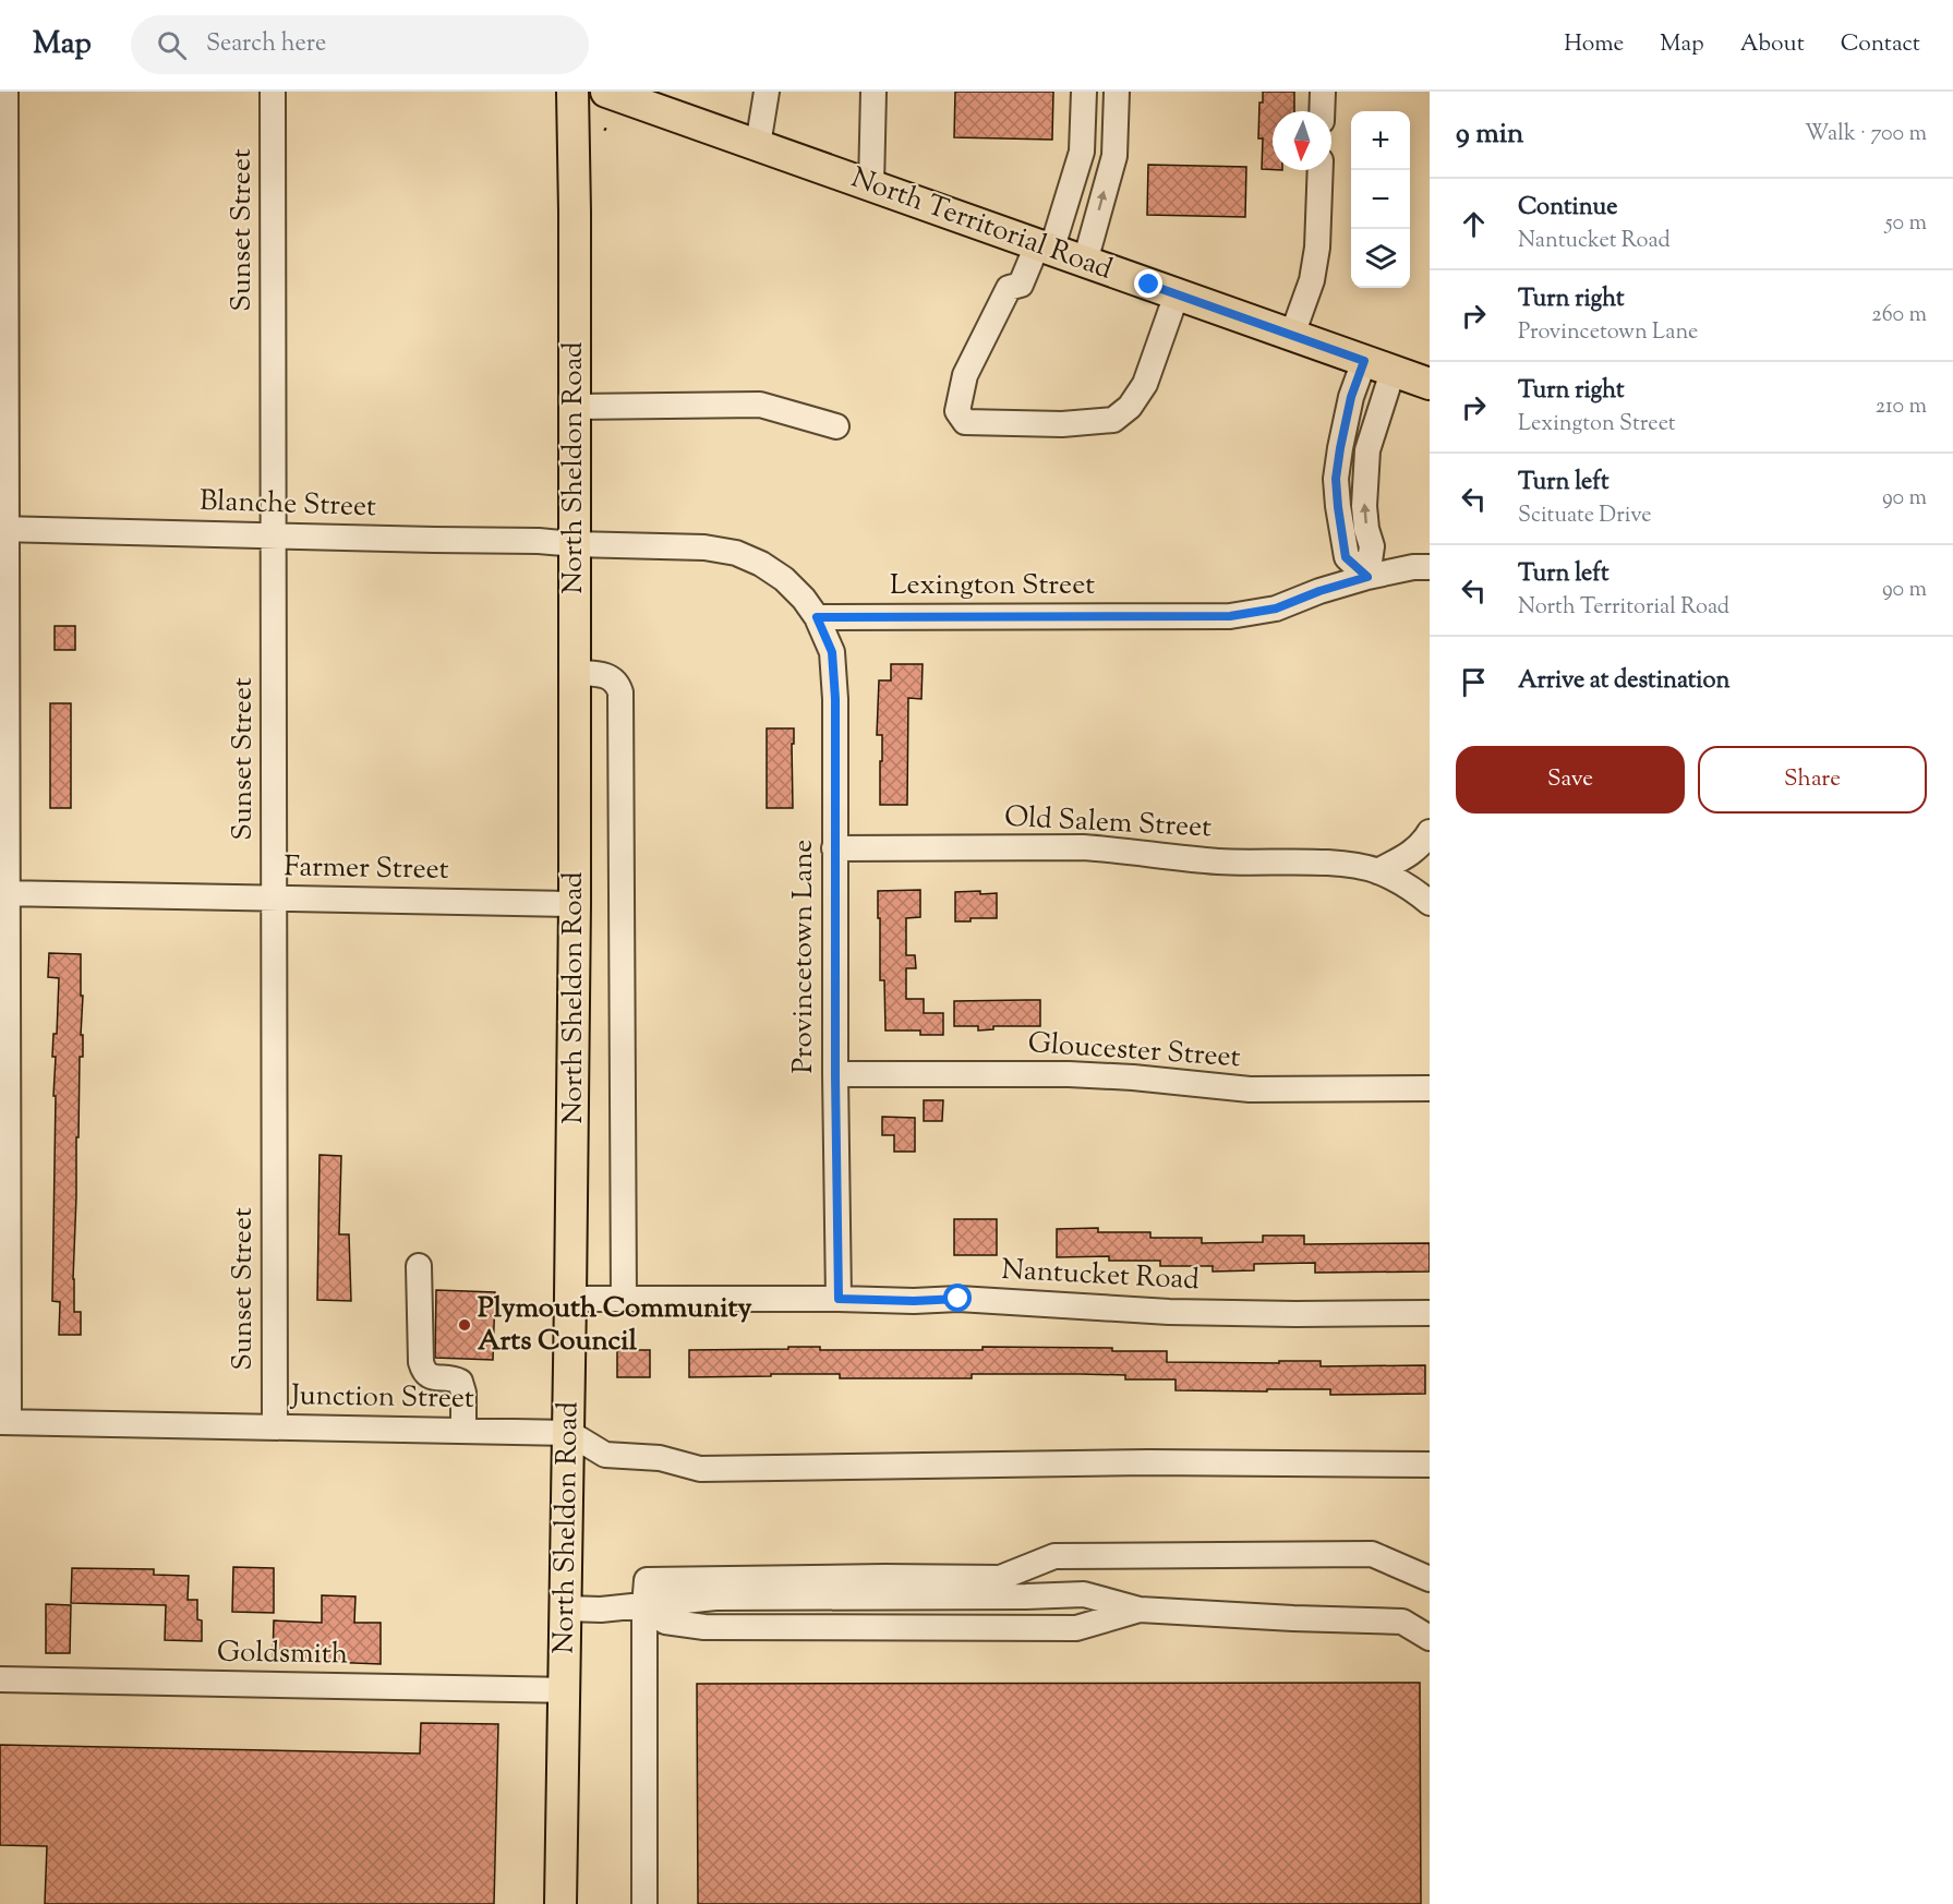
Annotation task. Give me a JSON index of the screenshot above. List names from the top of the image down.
{
  "streets": {
    "main road": ["North Territorial Road", "North Sheldon Road"],
    "street": [
      "Sunset Street",
      "Blanche Street",
      "Lexington Street",
      "Old Salem Street",
      "Farmer Street",
      "Provincetown Lane",
      "Gloucester Street",
      "Nantucket Road",
      "Junction Street",
      "Goldsmith"
    ]
  },
  "crossings": [
    ["Sunset Street", "Blanche Street"],
    ["Sunset Street", "Farmer Street"],
    ["Sunset Street", "Junction Street"],
    ["North Sheldon Road", "Blanche Street"],
    ["North Sheldon Road", "Farmer Street"],
    ["North Sheldon Road", "Nantucket Road"],
    ["North Sheldon Road", "Junction Street"],
    ["North Sheldon Road", "Goldsmith"],
    ["Lexington Street", "Provincetown Lane"],
    ["Old Salem Street", "Provincetown Lane"],
    ["Provincetown Lane", "Gloucester Street"],
    ["Provincetown Lane", "Nantucket Road"]
  ],
  "places": ["Plymouth Community Arts Council"],
  "north": "bottom",
  "page": {
    "header": "Map",
    "search": "Search here",
    "nav": [
      "Home",
      "Map",
      "About",
      "Contact"
    ],
    "heading": ["9 min", "Walk · 700 m"],
    "map_buttons": ["+", "−"],
    "list": [
      ["Continue", "Nantucket Road", "50 m"],
      ["Turn right", "Provincetown Lane", "260 m"],
      ["Turn right", "Lexington Street", "210 m"],
      ["Turn left", "Scituate Drive", "90 m"],
      ["Turn left", "North Territorial Road", "90 m"],
      "Arrive at destination"
    ],
    "buttons": ["Save", "Share"]
  }
}
